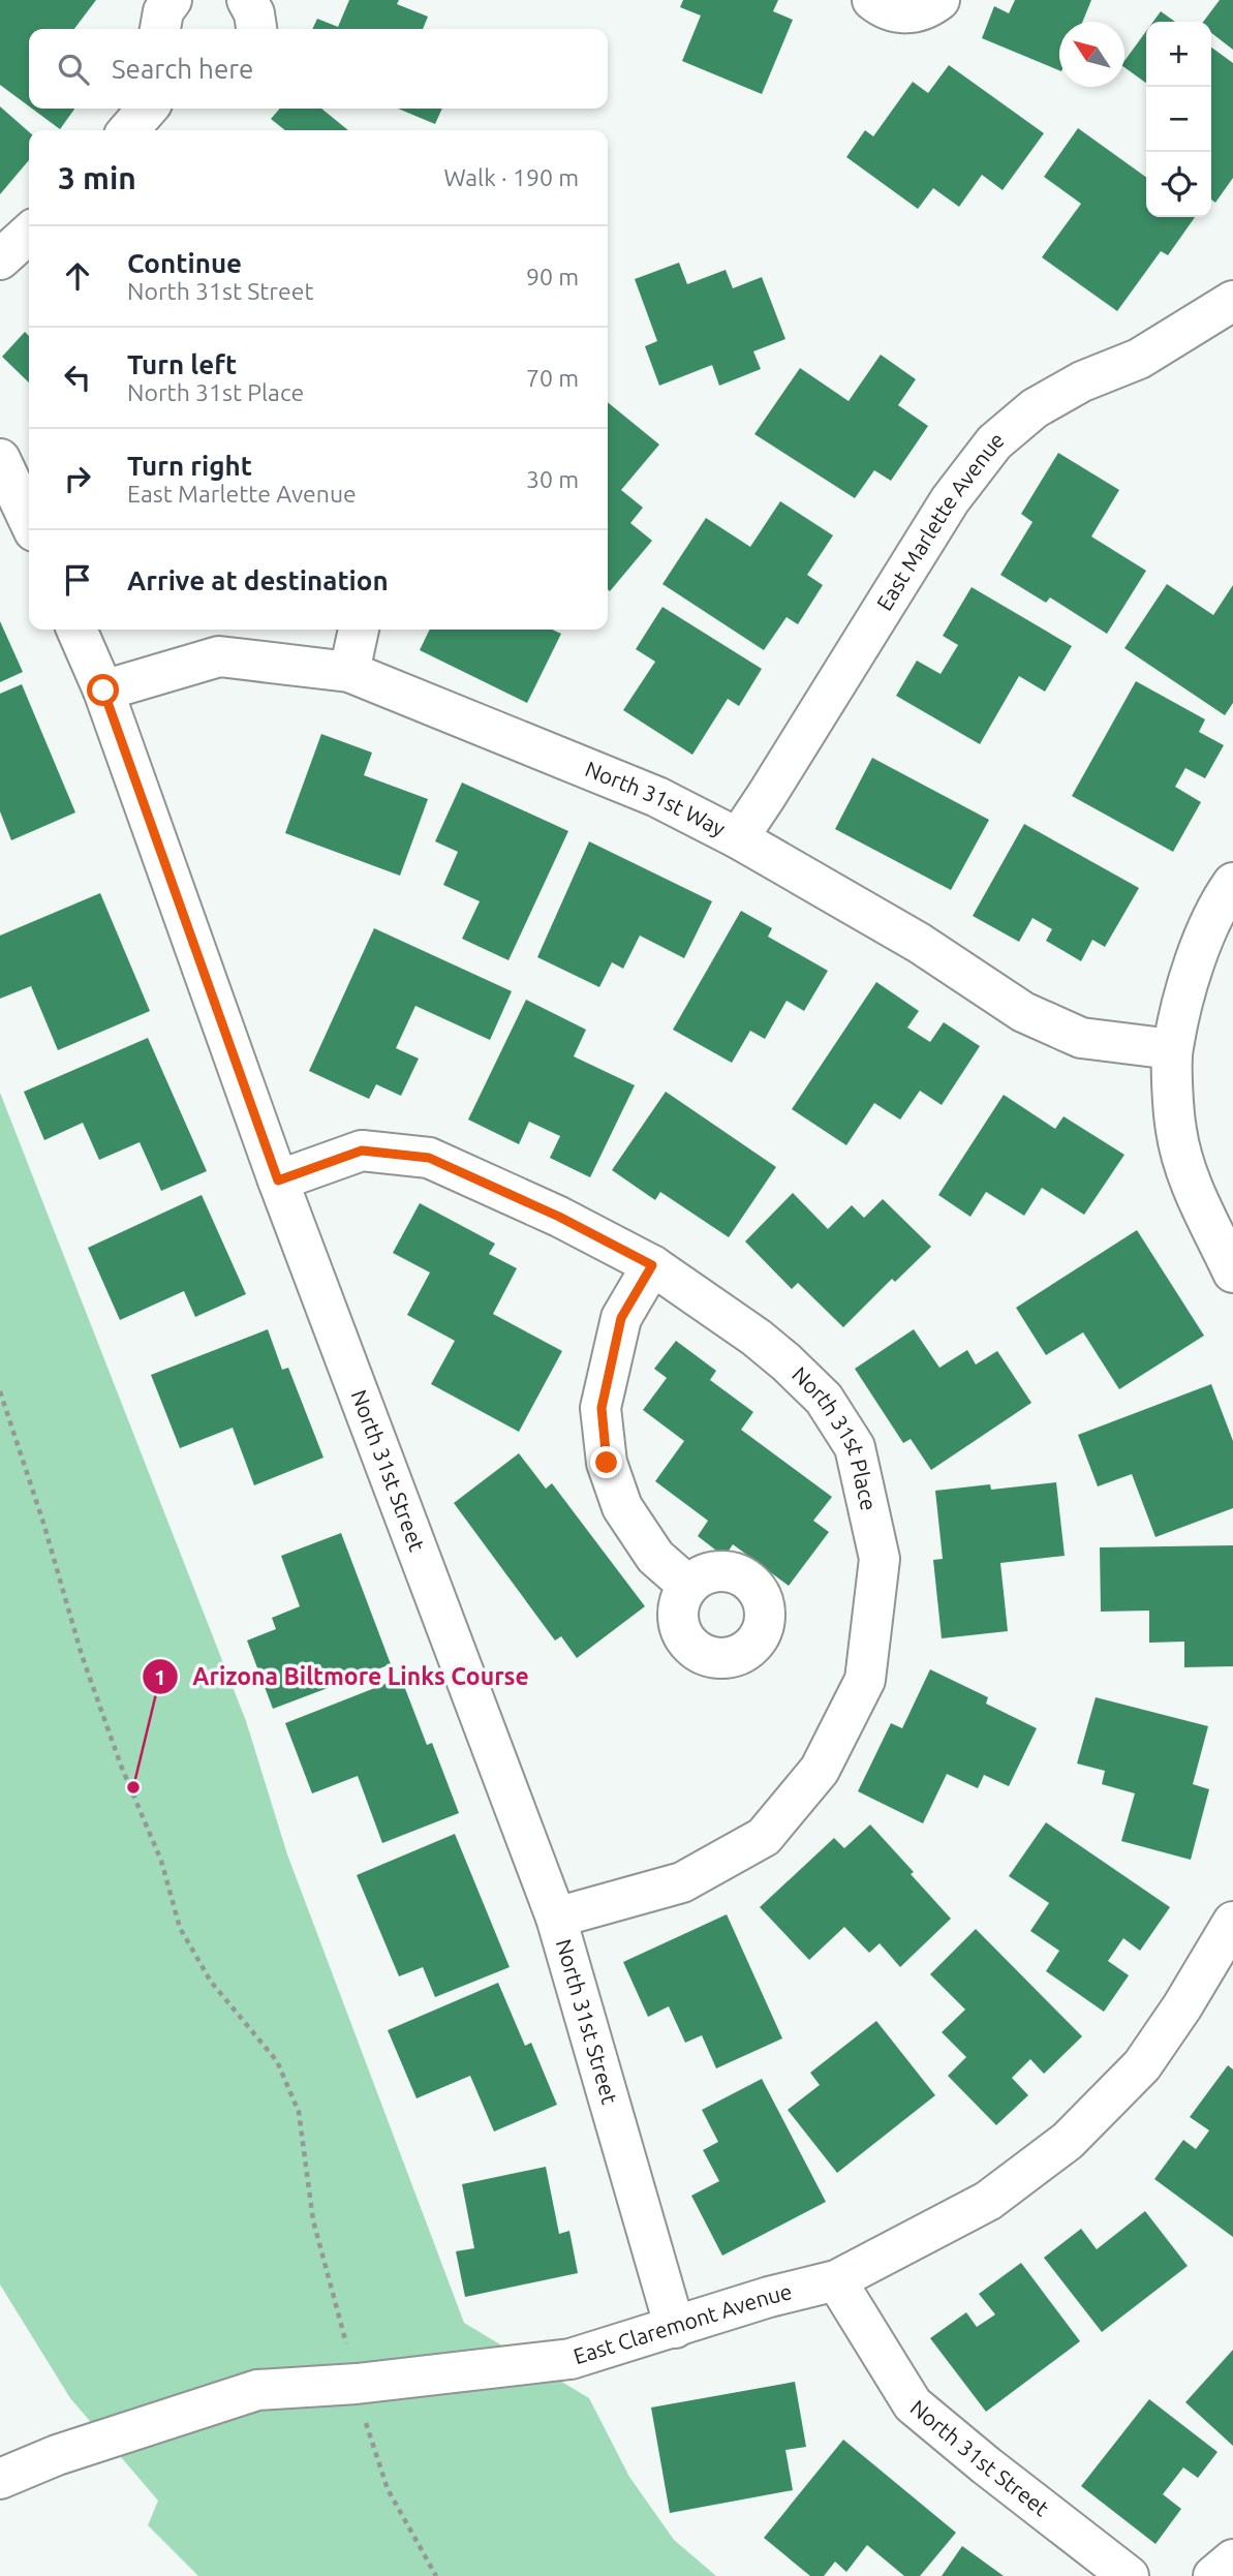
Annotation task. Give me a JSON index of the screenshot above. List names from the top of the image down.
{
  "streets": {
    "street": [
      "East Marlette Avenue",
      "North 31st Way",
      "North 31st Place",
      "North 31st Street",
      "East Claremont Avenue"
    ]
  },
  "crossings": [
    ["East Marlette Avenue", "North 31st Way"],
    ["North 31st Way", "North 31st Street"],
    ["North 31st Place", "North 31st Street"],
    ["North 31st Street", "East Claremont Avenue"]
  ],
  "places": ["Arizona Biltmore Links Course"],
  "north": "top left",
  "page": {
    "map_buttons": ["+", "−"],
    "search": "Search here",
    "heading": ["3 min", "Walk · 190 m"],
    "list": [
      ["Continue", "North 31st Street", "90 m"],
      ["Turn left", "North 31st Place", "70 m"],
      ["Turn right", "East Marlette Avenue", "30 m"],
      "Arrive at destination"
    ]
  }
}
